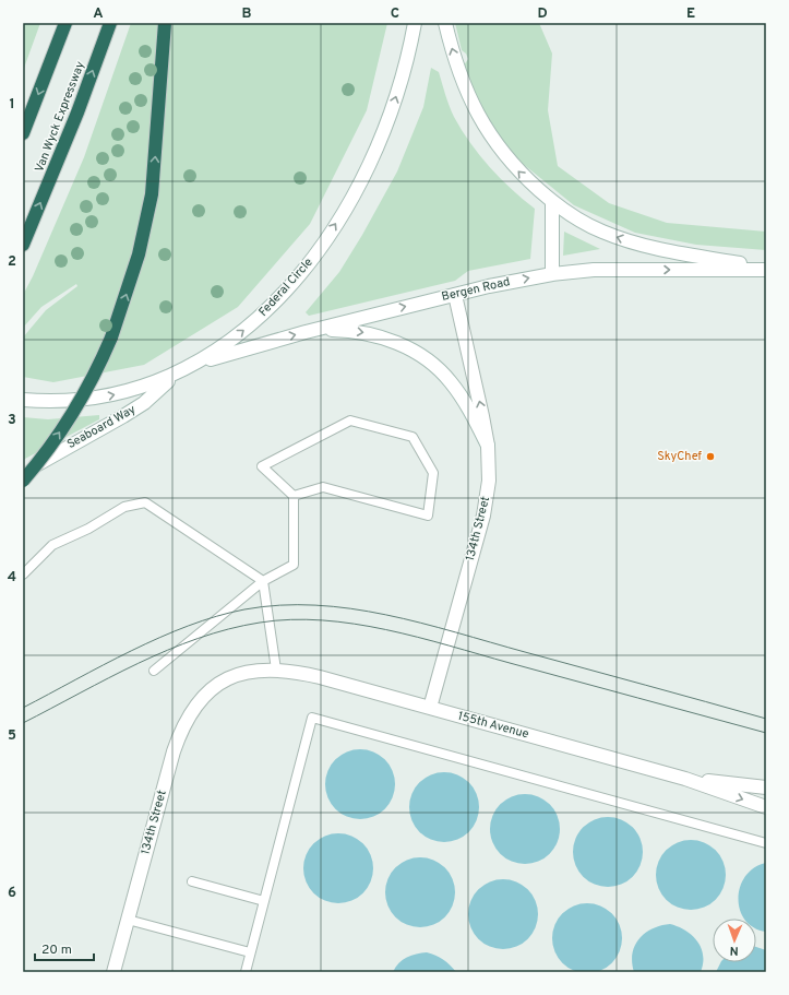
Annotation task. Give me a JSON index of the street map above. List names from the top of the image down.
{
  "streets": {
    "highway": ["Van Wyck Expressway"],
    "street": [
      "Federal Circle",
      "Bergen Road",
      "Seaboard Way",
      "134th Street",
      "155th Avenue"
    ]
  },
  "crossings": [
    ["Federal Circle", "Bergen Road"],
    ["Federal Circle", "Seaboard Way"],
    ["Bergen Road", "134th Street"],
    ["134th Street", "155th Avenue"]
  ],
  "one_way": ["Federal Circle"],
  "places": ["SkyChef"],
  "scale_bar": "20 m",
  "north": "bottom",
  "grid": {
    "columns": [
      "A",
      "B",
      "C",
      "D",
      "E"
    ],
    "rows": [
      "1",
      "2",
      "3",
      "4",
      "5",
      "6"
    ]
  }
}
